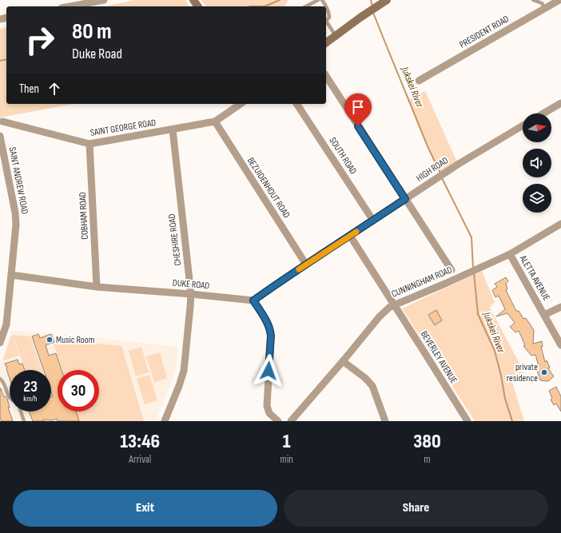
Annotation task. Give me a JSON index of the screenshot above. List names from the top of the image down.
{
  "streets": {
    "street": [
      "PRESIDENT ROAD",
      "SAINT GEORGE ROAD",
      "SOUTH ROAD",
      "HIGH ROAD",
      "SAINT ANDREW ROAD",
      "BEZUIDENHOUT ROAD",
      "COBHAM ROAD",
      "CHESHIRE ROAD",
      "ALETTA AVENUE",
      "CUNNINGHAM ROAD",
      "DUKE ROAD",
      "BEVERLEY AVENUE"
    ]
  },
  "crossings": [
    ["SAINT GEORGE ROAD", "BEZUIDENHOUT ROAD"],
    ["SAINT GEORGE ROAD", "COBHAM ROAD"],
    ["SAINT GEORGE ROAD", "CHESHIRE ROAD"],
    ["SOUTH ROAD", "HIGH ROAD"],
    ["HIGH ROAD", "BEVERLEY AVENUE"],
    ["SAINT ANDREW ROAD", "DUKE ROAD"],
    ["COBHAM ROAD", "DUKE ROAD"],
    ["CHESHIRE ROAD", "DUKE ROAD"],
    ["ALETTA AVENUE", "CUNNINGHAM ROAD"],
    ["CUNNINGHAM ROAD", "BEVERLEY AVENUE"]
  ],
  "water": ["Jukskei River"],
  "places": ["Music Room", "private residence"],
  "north": "right",
  "page": {
    "turn": ["80 m", "Duke Road"],
    "then": "Then",
    "speed": "23 km/h",
    "limit": "30",
    "eta": [
      "13:46",
      "Arrival",
      "1",
      "min",
      "380",
      "m"
    ],
    "buttons": ["Exit", "Share"]
  }
}
